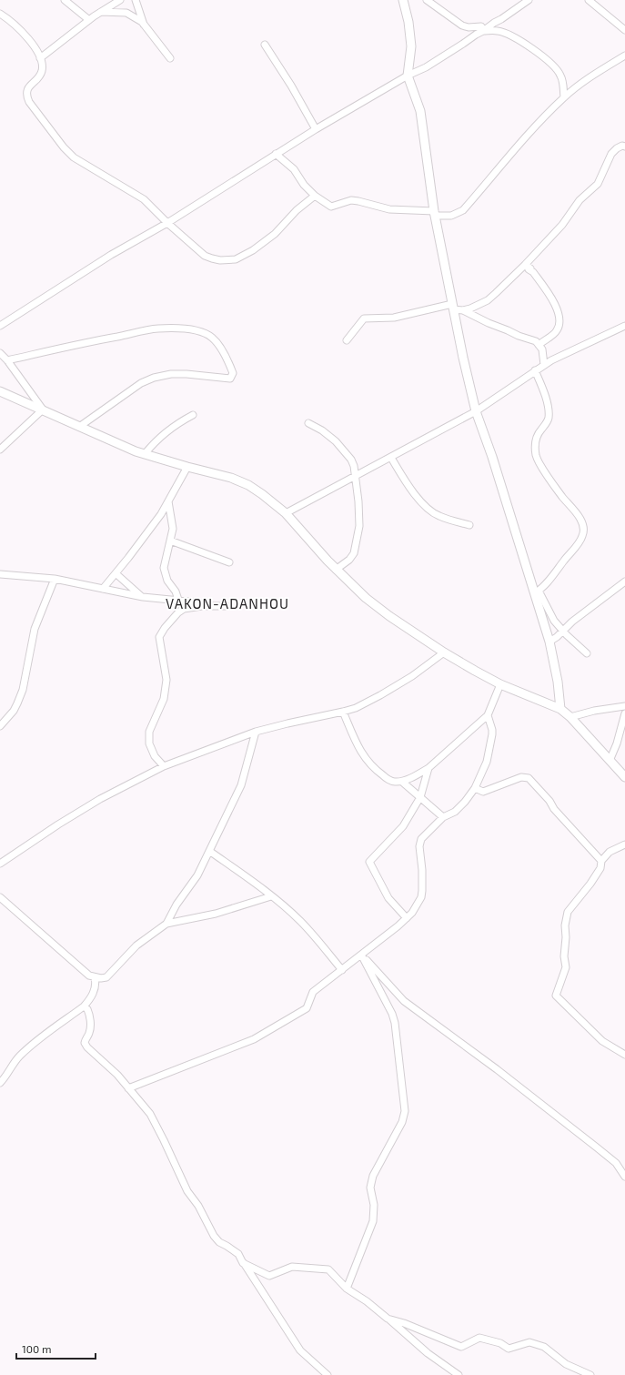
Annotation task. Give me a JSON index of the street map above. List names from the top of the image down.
{
  "districts": ["VAKON-ADANHOU"],
  "scale_bar": "100 m"
}
